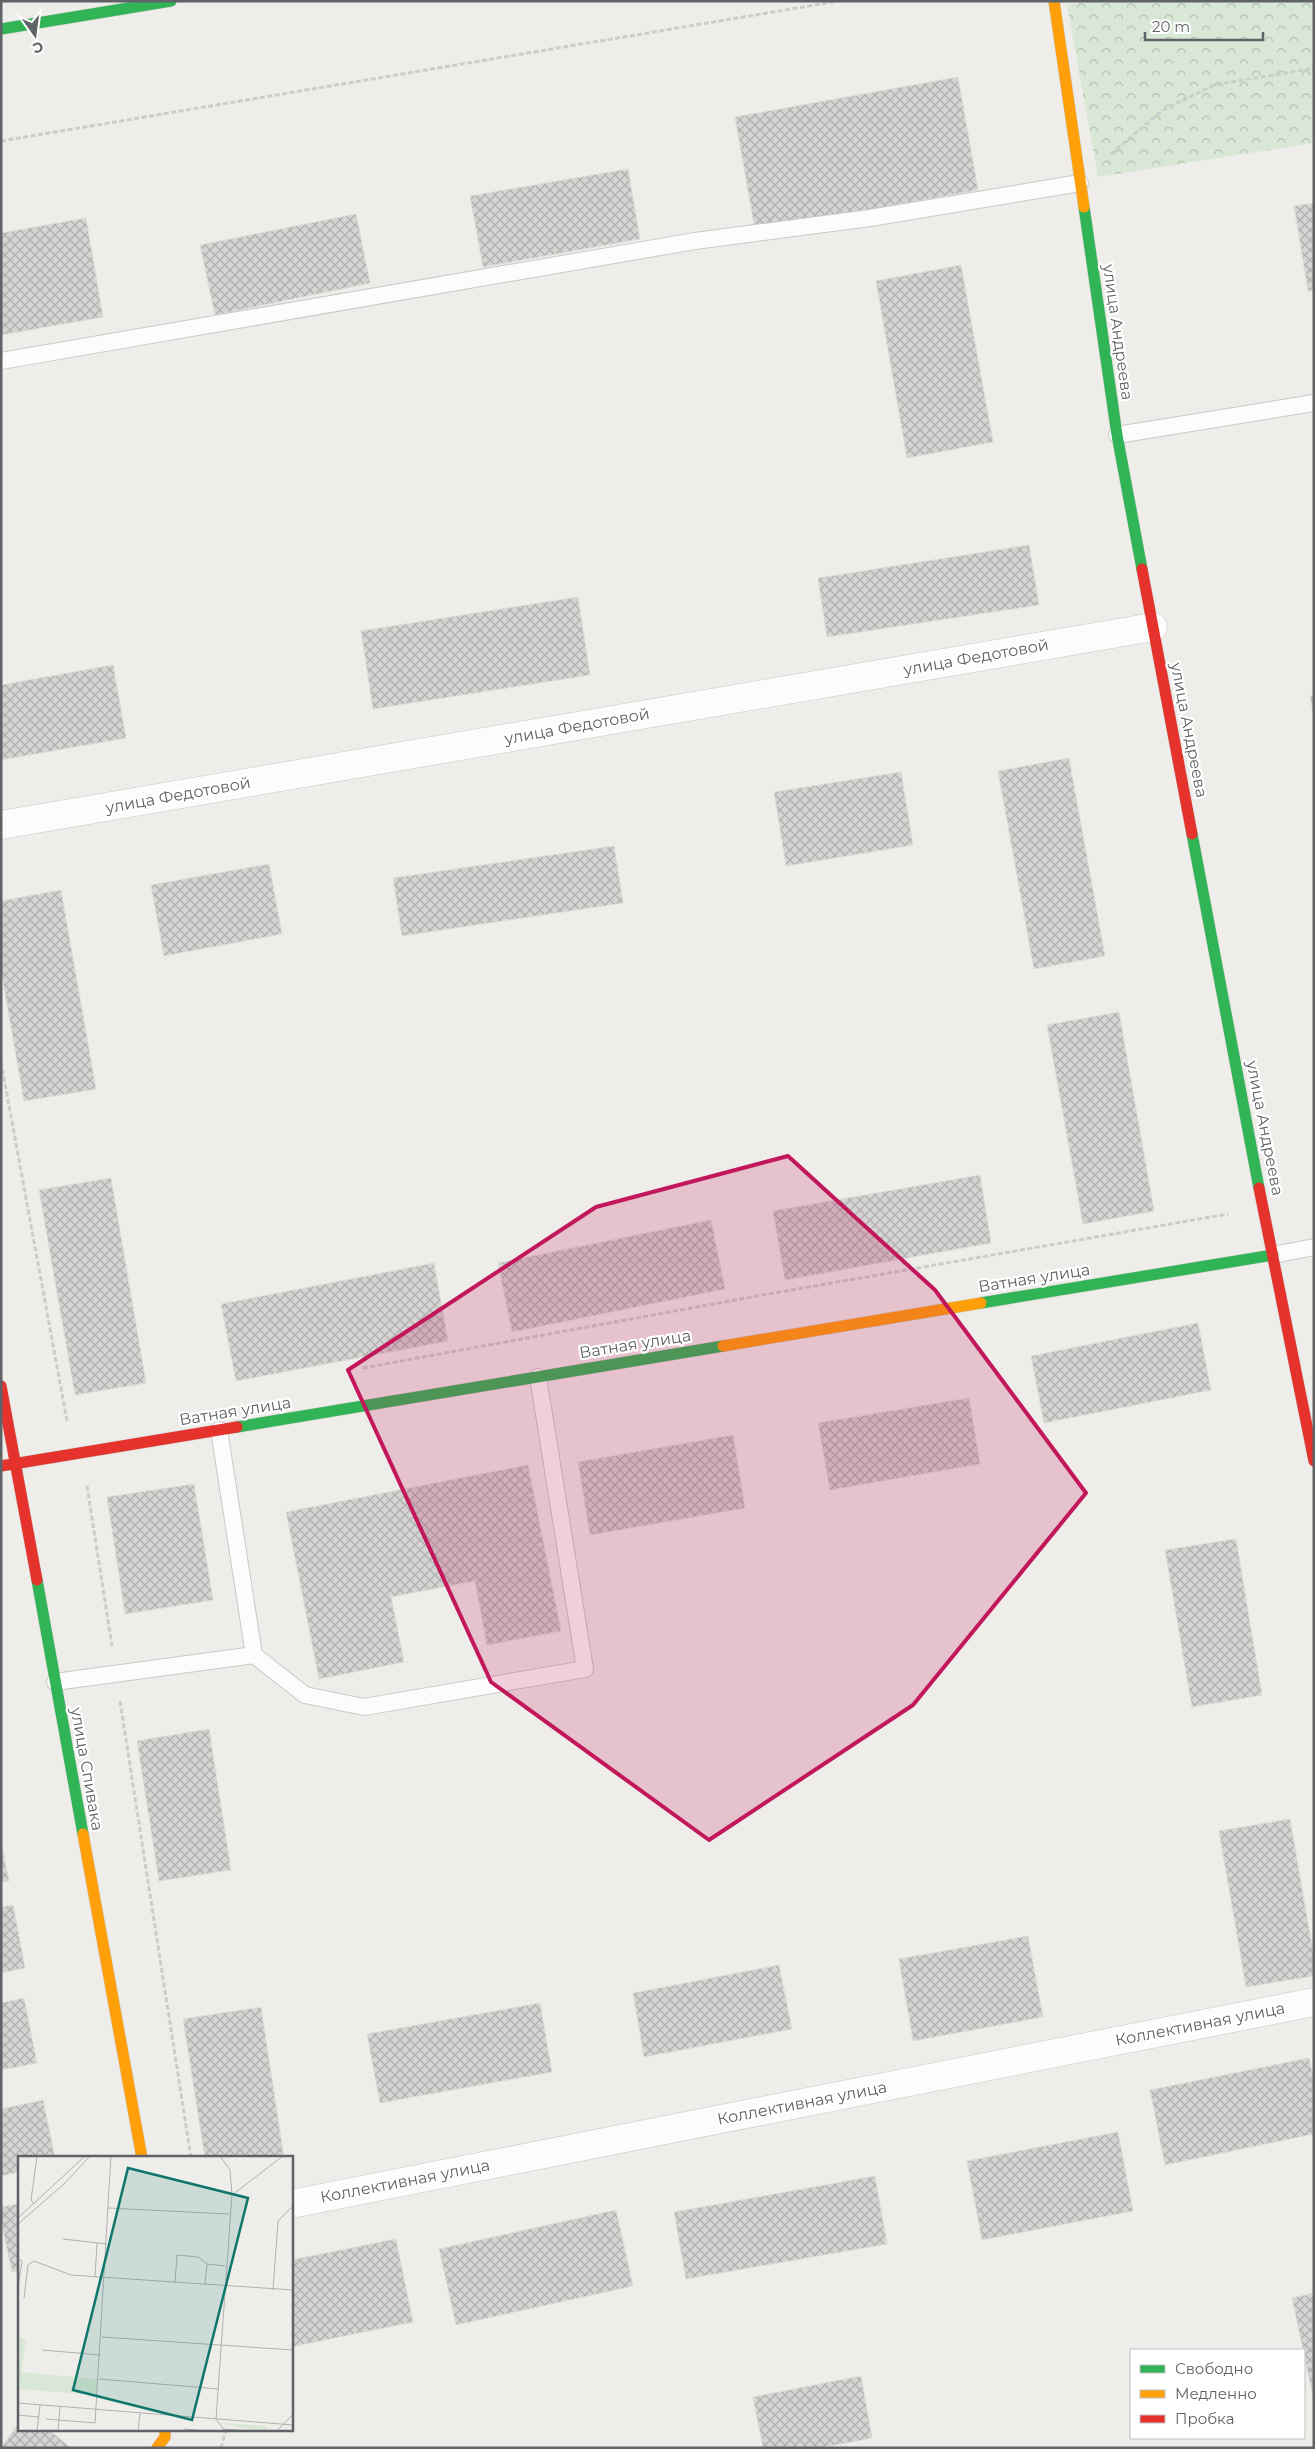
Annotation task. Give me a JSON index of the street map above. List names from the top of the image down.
{
  "streets": {
    "main road": ["улица Андреева", "Ватная улица", "улица Спивака"],
    "street": ["улица Федотовой", "Коллективная улица"]
  },
  "crossings": [
    ["улица Андреева", "улица Федотовой"],
    ["улица Андреева", "Ватная улица"],
    ["Ватная улица", "улица Спивака"]
  ],
  "legend": ["Свободно", "Медленно", "Пробка"],
  "scale_bar": "20 m",
  "north": "bottom"
}
